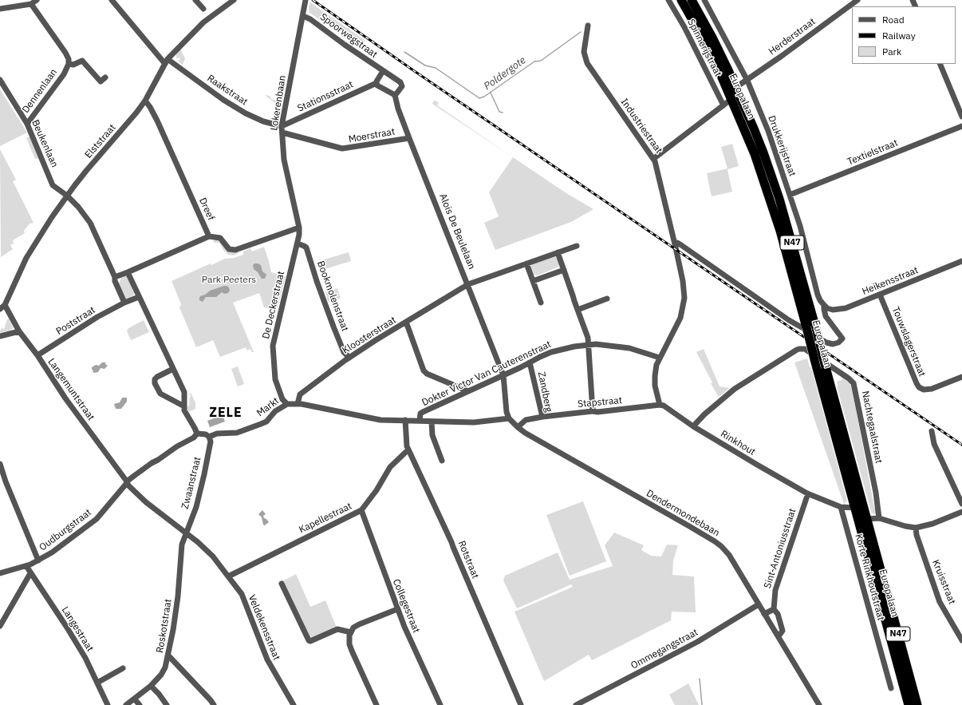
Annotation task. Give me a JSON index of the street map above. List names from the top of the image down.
{
  "streets": {
    "highway": ["Europalaan", "N47"],
    "street": [
      "Spoorwegstraat",
      "Herderstraat",
      "Spinnerijstraat",
      "Raakstraat",
      "Dennenlaan",
      "Stationsstraat",
      "Lokerenbaan",
      "Industriestraat",
      "Moerstraat",
      "Elststraat",
      "Beukenlaan",
      "Drukkerijstraat",
      "Textielstraat",
      "Dreef",
      "Alois De Beulelaan",
      "Heikensstraat",
      "Bookmolenstraat",
      "De Deckerstraat",
      "Poststraat",
      "Kloosterstraat",
      "Touwslagerstraat",
      "Dokter Victor Van Cauterenstraat",
      "Langemuntstraat",
      "Zandberg",
      "Stapstraat",
      "Markt",
      "Nachtegaalstraat",
      "Rinkhout",
      "Zwaanstraat",
      "Dendermondebaan",
      "Kapellestraat",
      "Oudburgstraat",
      "Sint-Antoniusstraat",
      "Rotstraat",
      "Korte Rinkhoutstraat",
      "Kruisstraat",
      "Collegestraat",
      "Roskotstraat",
      "Veldekensstraat",
      "Langestraat",
      "Ommegangstraat"
    ]
  },
  "crossings": [
    ["Spoorwegstraat", "Lokerenbaan"],
    ["Spoorwegstraat", "Alois De Beulelaan"],
    ["Herderstraat", "Europalaan"],
    ["Herderstraat", "Drukkerijstraat"],
    ["Raakstraat", "Stationsstraat"],
    ["Raakstraat", "Lokerenbaan"],
    ["Raakstraat", "Moerstraat"],
    ["Raakstraat", "Elststraat"],
    ["Dennenlaan", "Beukenlaan"],
    ["Stationsstraat", "Lokerenbaan"],
    ["Stationsstraat", "Moerstraat"],
    ["Europalaan", "Rinkhout"],
    ["Lokerenbaan", "Moerstraat"],
    ["Lokerenbaan", "De Deckerstraat"],
    ["Industriestraat", "Dokter Victor Van Cauterenstraat"],
    ["Moerstraat", "Alois De Beulelaan"],
    ["Elststraat", "Beukenlaan"],
    ["Elststraat", "Dreef"],
    ["Elststraat", "Langemuntstraat"],
    ["Beukenlaan", "Poststraat"],
    ["Drukkerijstraat", "Textielstraat"],
    ["Drukkerijstraat", "Heikensstraat"],
    ["Alois De Beulelaan", "Dokter Victor Van Cauterenstraat"],
    ["Heikensstraat", "Touwslagerstraat"],
    ["Bookmolenstraat", "De Deckerstraat"],
    ["Bookmolenstraat", "Kloosterstraat"],
    ["De Deckerstraat", "Markt"],
    ["Poststraat", "Langemuntstraat"],
    ["Kloosterstraat", "Dokter Victor Van Cauterenstraat"],
    ["Dokter Victor Van Cauterenstraat", "Zandberg"],
    ["Langemuntstraat", "Zwaanstraat"],
    ["Langemuntstraat", "Oudburgstraat"],
    ["Langemuntstraat", "Roskotstraat"],
    ["Langemuntstraat", "Veldekensstraat"],
    ["Zandberg", "Stapstraat"],
    ["Zandberg", "Dendermondebaan"],
    ["Stapstraat", "Rinkhout"],
    ["Markt", "Zwaanstraat"],
    ["Markt", "Oudburgstraat"],
    ["Nachtegaalstraat", "Rinkhout"],
    ["Rinkhout", "Sint-Antoniusstraat"],
    ["Rinkhout", "Korte Rinkhoutstraat"],
    ["Zwaanstraat", "Roskotstraat"],
    ["Zwaanstraat", "Veldekensstraat"],
    ["Dendermondebaan", "Ommegangstraat"],
    ["Kapellestraat", "Rotstraat"],
    ["Kapellestraat", "Collegestraat"],
    ["Kapellestraat", "Veldekensstraat"],
    ["Oudburgstraat", "Langestraat"],
    ["Roskotstraat", "Veldekensstraat"]
  ],
  "districts": ["ZELE"],
  "water": ["Poldergote"],
  "parks": ["Park Peeters"],
  "legend": ["Road", "Railway", "Park"]
}
